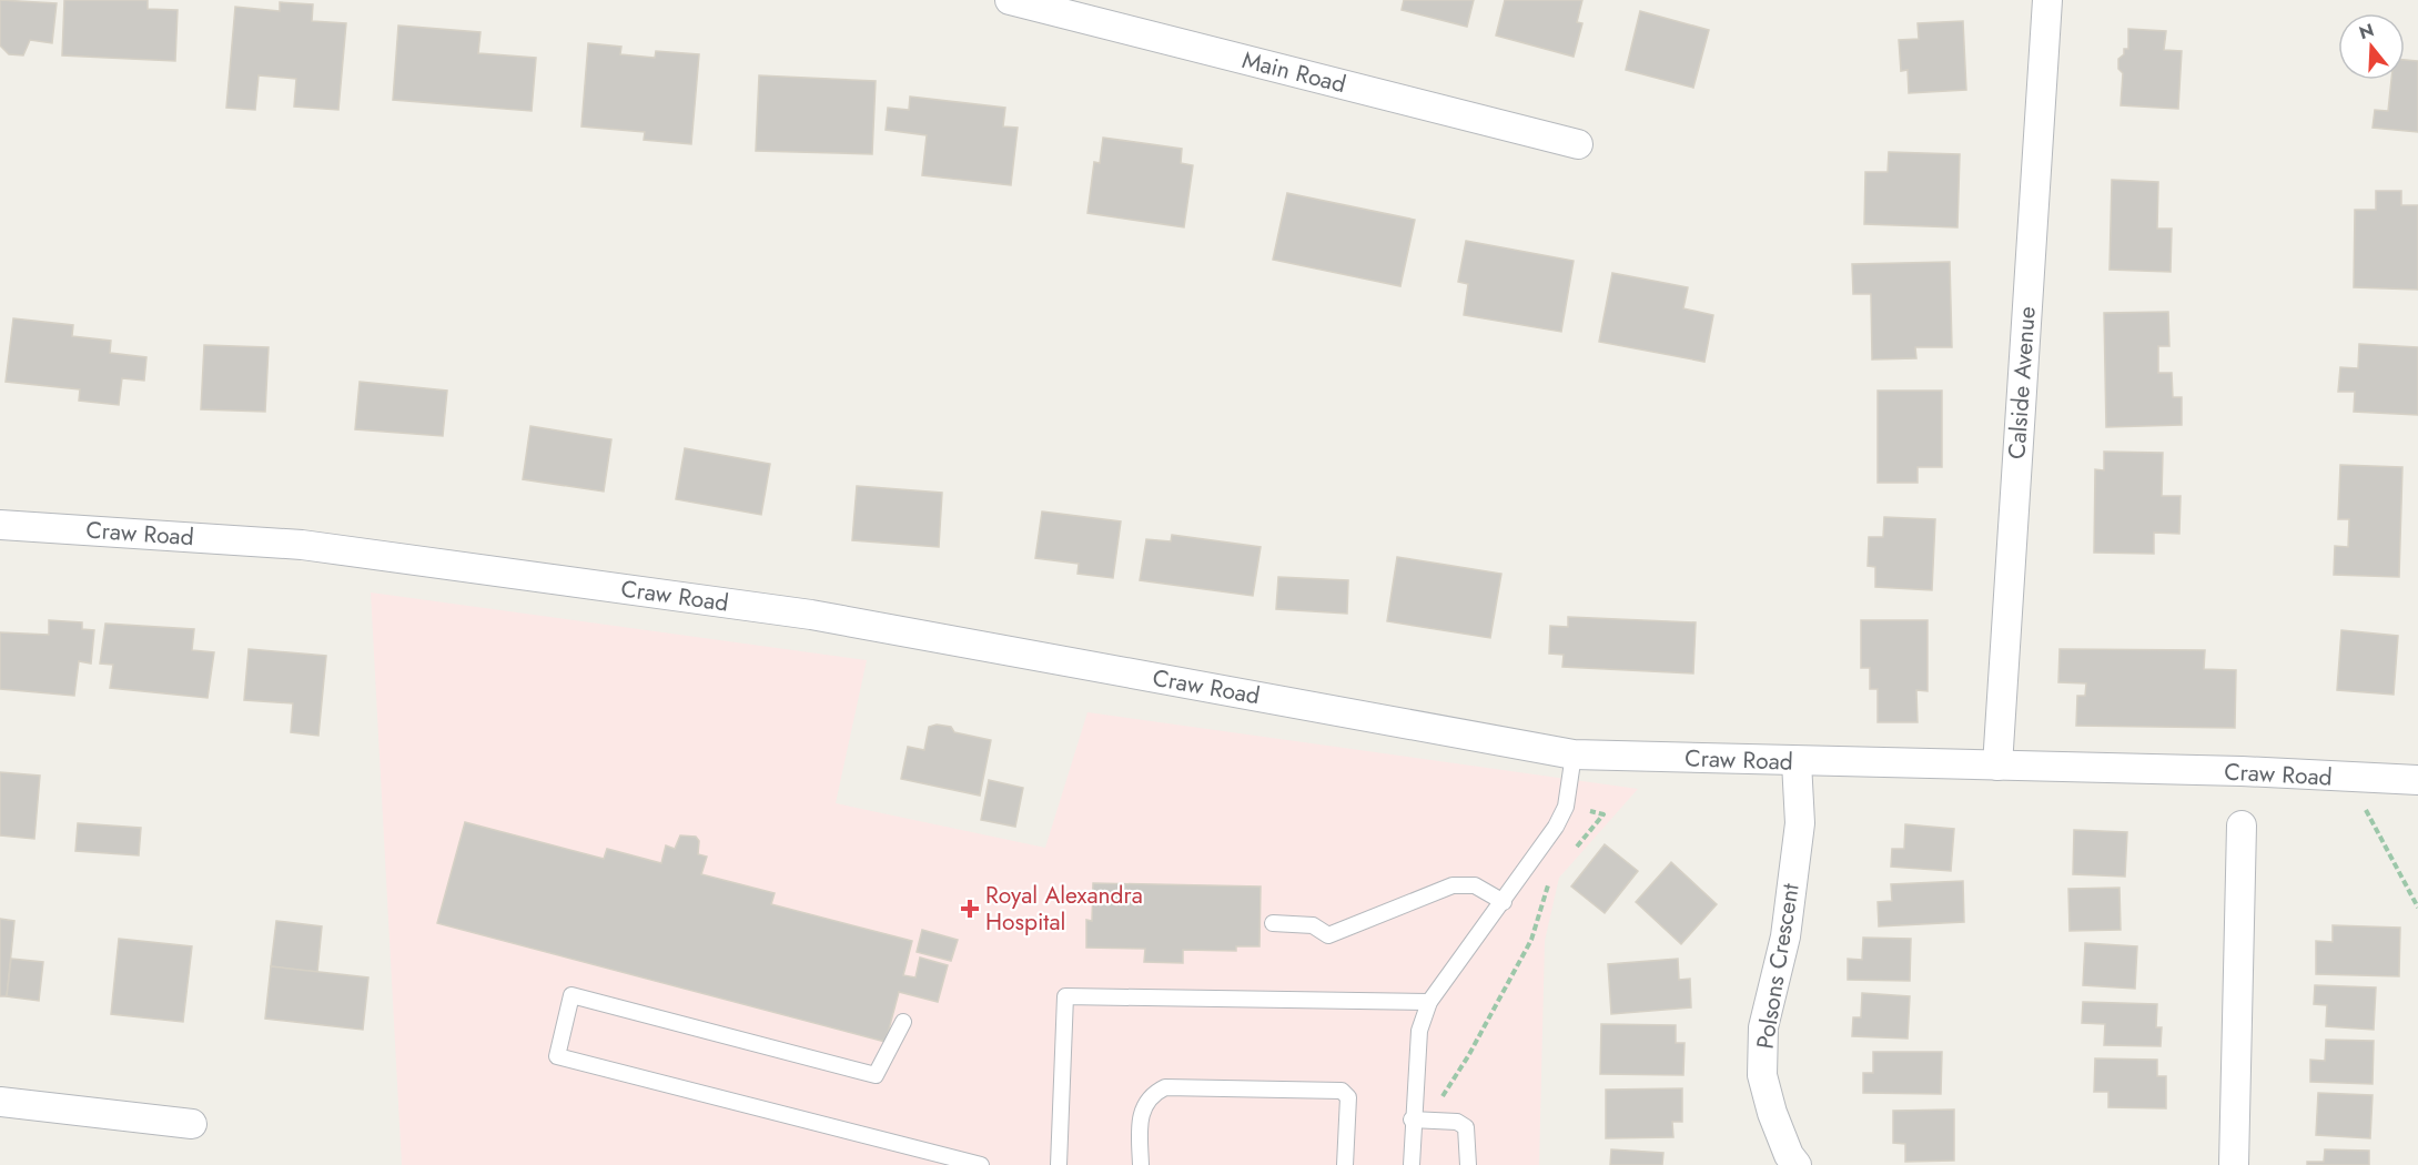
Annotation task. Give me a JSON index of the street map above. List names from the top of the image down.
{
  "streets": {
    "street": [
      "Main Road",
      "Calside Avenue",
      "Craw Road",
      "Polsons Crescent"
    ]
  },
  "crossings": [
    ["Calside Avenue", "Craw Road"],
    ["Craw Road", "Polsons Crescent"]
  ],
  "places": {
    "health": ["Royal Alexandra Hospital"]
  },
  "north": "top"
}
